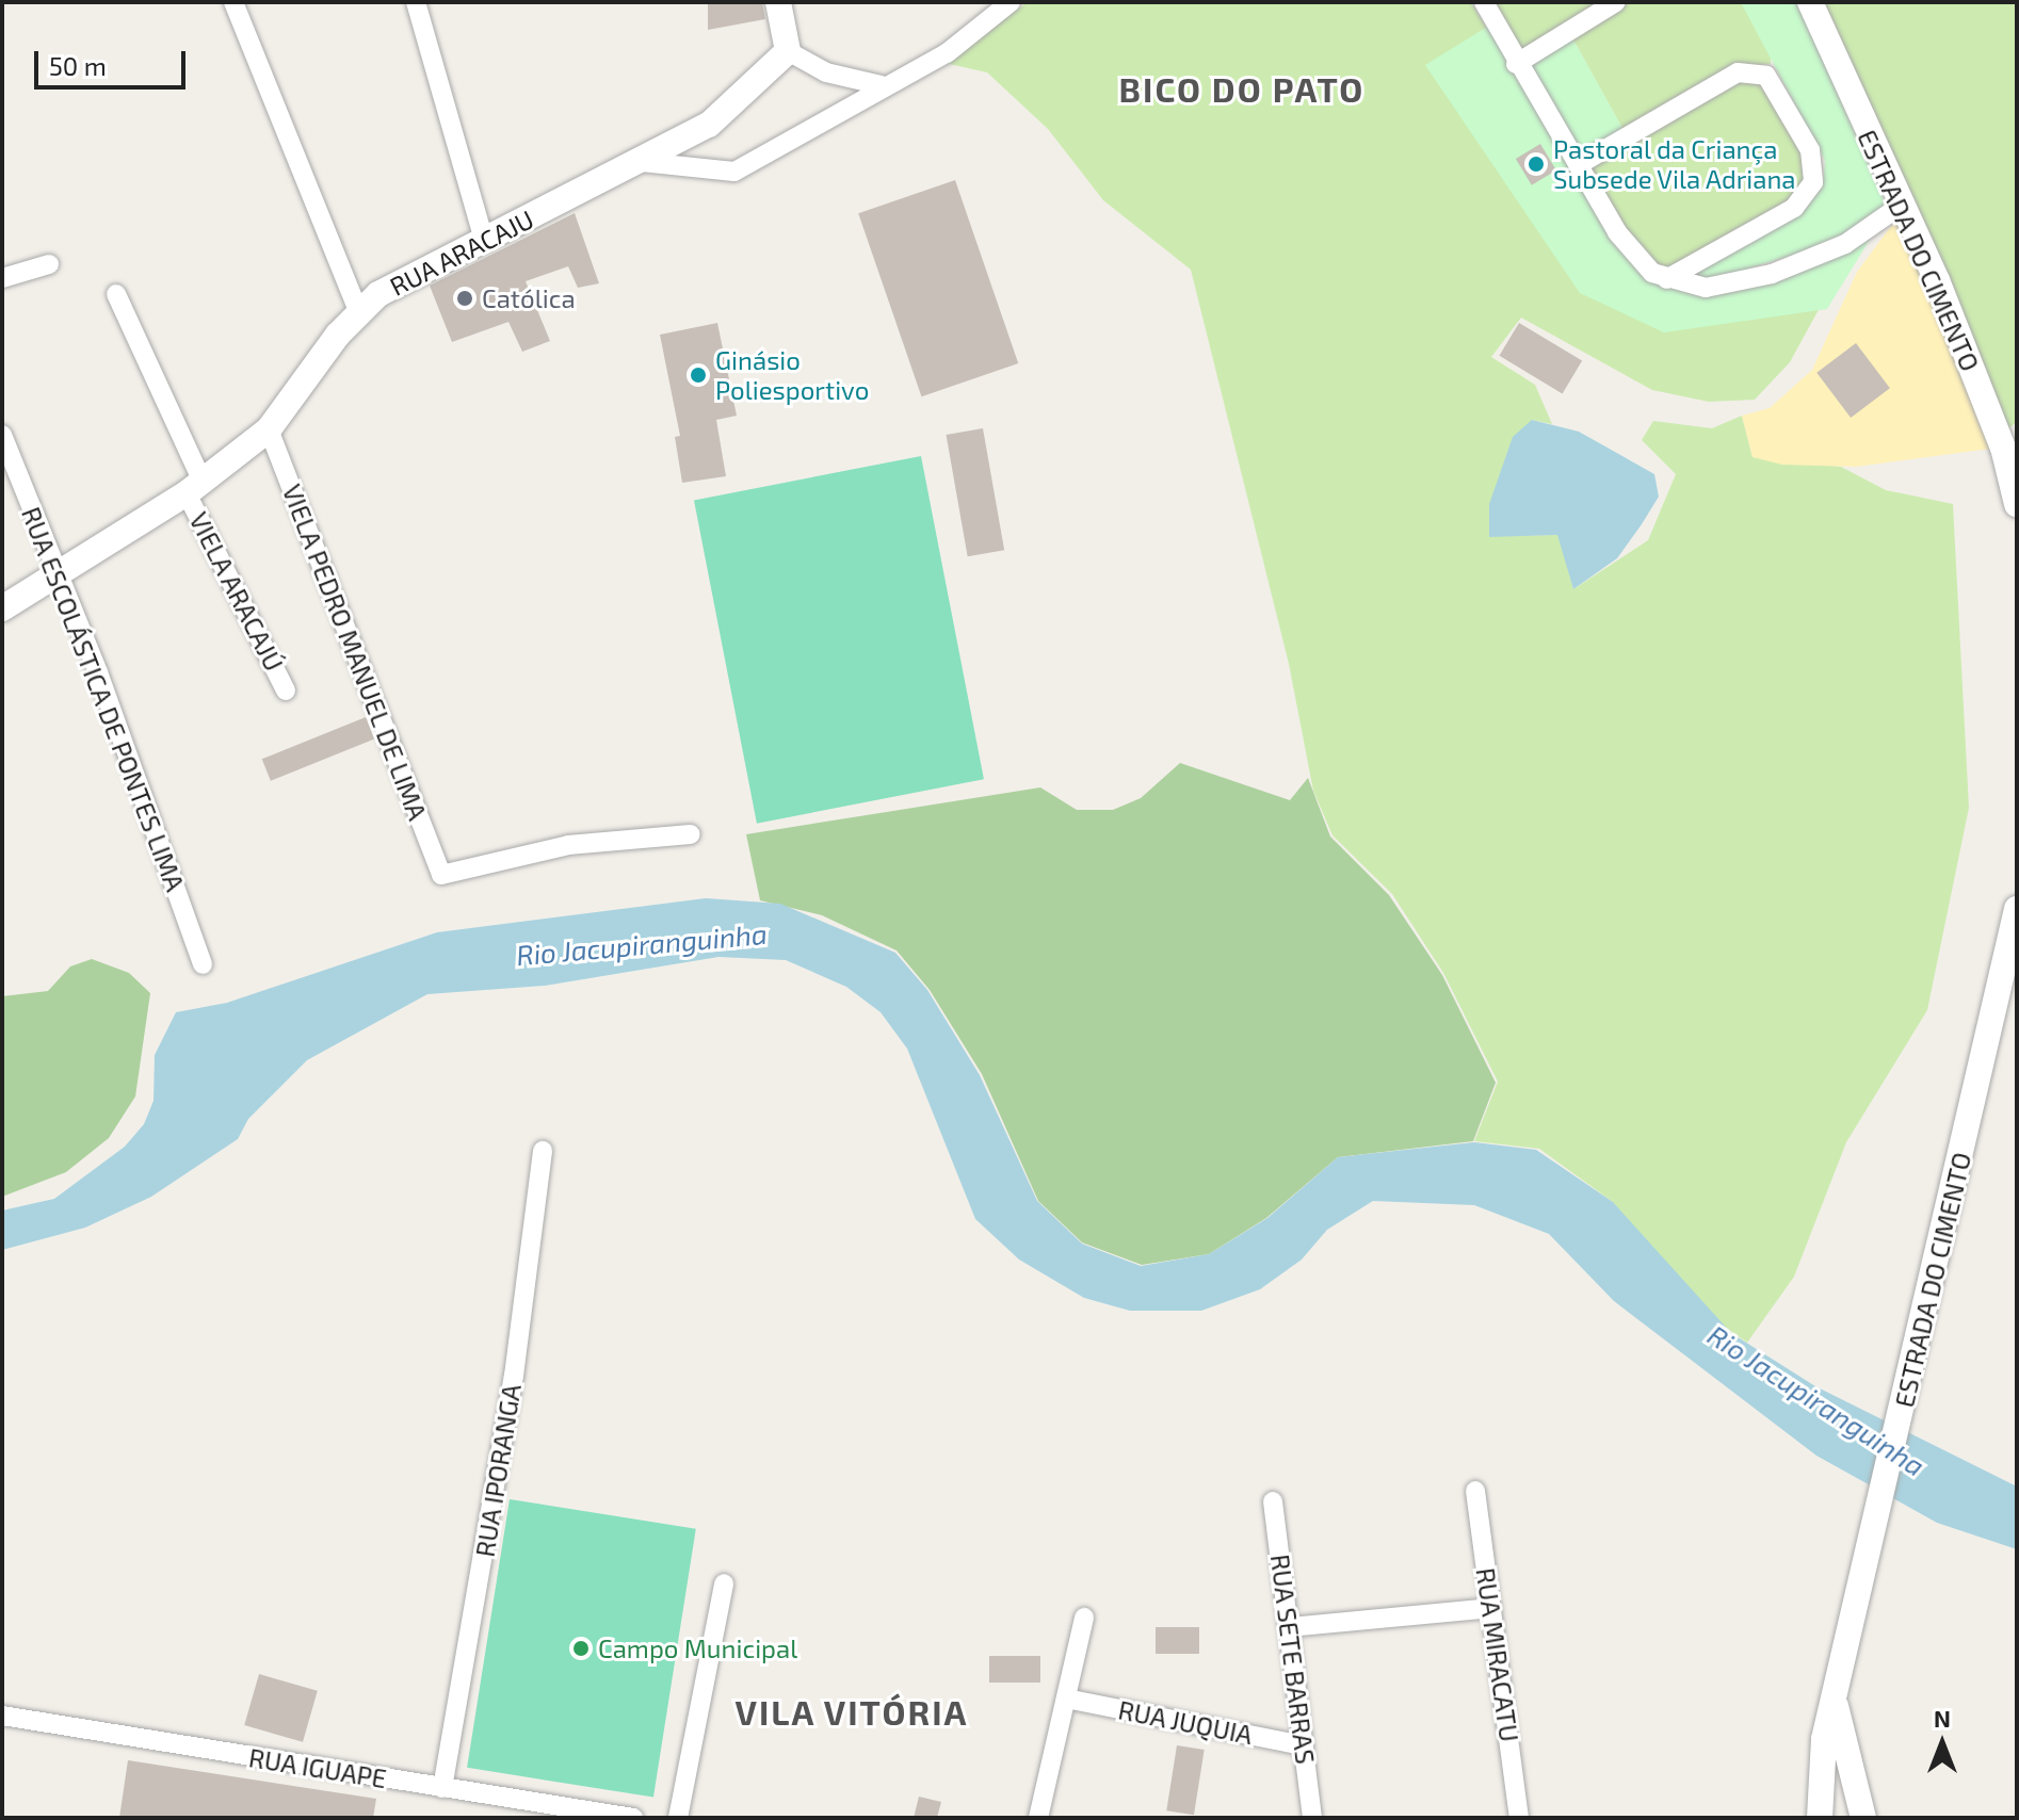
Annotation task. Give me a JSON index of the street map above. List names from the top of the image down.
{
  "streets": {
    "street": [
      "ESTRADA DO CIMENTO",
      "RUA ARACAJU",
      "VIELA ARACAJÚ",
      "VIELA PEDRO MANUEL DE LIMA",
      "RUA ESCOLÁSTICA DE PONTES LIMA",
      "RUA IPORANGA",
      "RUA MIRACATU",
      "RUA SETE BARRAS",
      "RUA JUQUIA",
      "RUA IGUAPE"
    ]
  },
  "crossings": [
    ["RUA ARACAJU", "VIELA ARACAJÚ"],
    ["RUA ARACAJU", "VIELA PEDRO MANUEL DE LIMA"],
    ["RUA ARACAJU", "RUA ESCOLÁSTICA DE PONTES LIMA"],
    ["RUA IPORANGA", "RUA IGUAPE"],
    ["RUA SETE BARRAS", "RUA JUQUIA"]
  ],
  "districts": ["BICO DO PATO", "VILA VITÓRIA"],
  "water": ["Rio Jacupiranguinha"],
  "places": [
    "Pastoral da Criança Subsede Vila Adriana",
    "Católica",
    "Ginásio Poliesportivo",
    "Campo Municipal"
  ],
  "scale_bar": "50 m",
  "north": "top"
}
